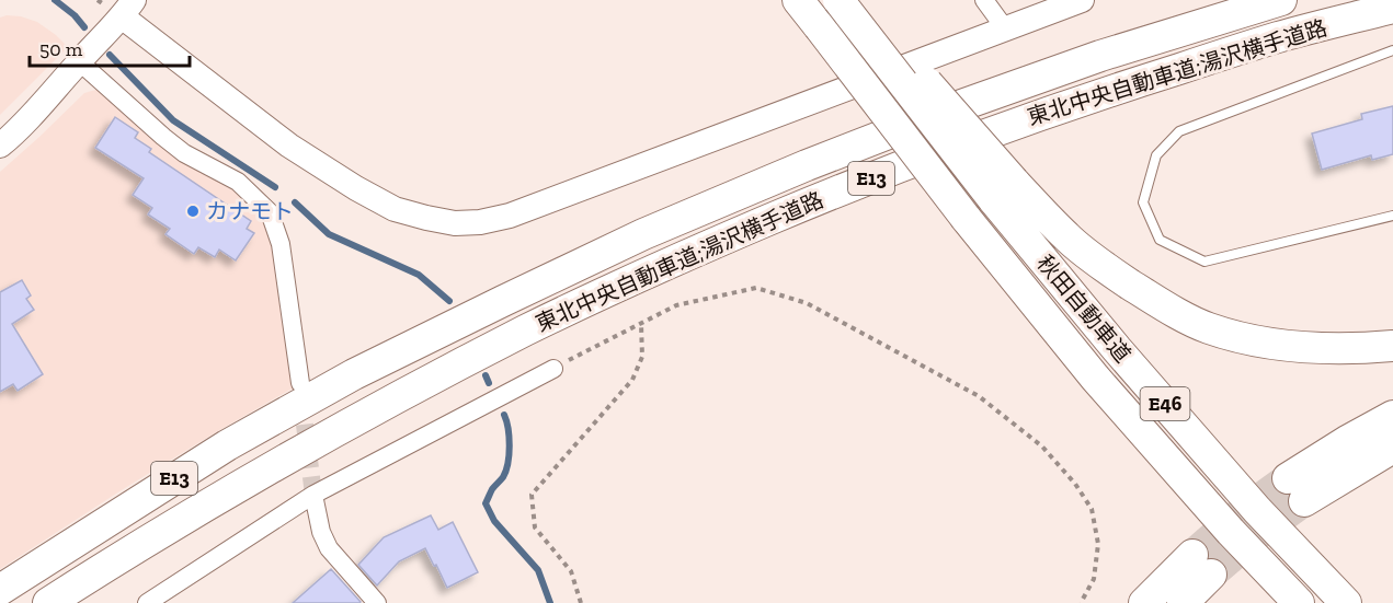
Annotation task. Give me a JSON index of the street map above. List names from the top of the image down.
{
  "streets": {
    "highway": [
      "東北中央自動車道;湯沢横手道路",
      "E13",
      "秋田自動車道",
      "E46"
    ]
  },
  "places": ["カナモト"],
  "scale_bar": "50 m"
}
